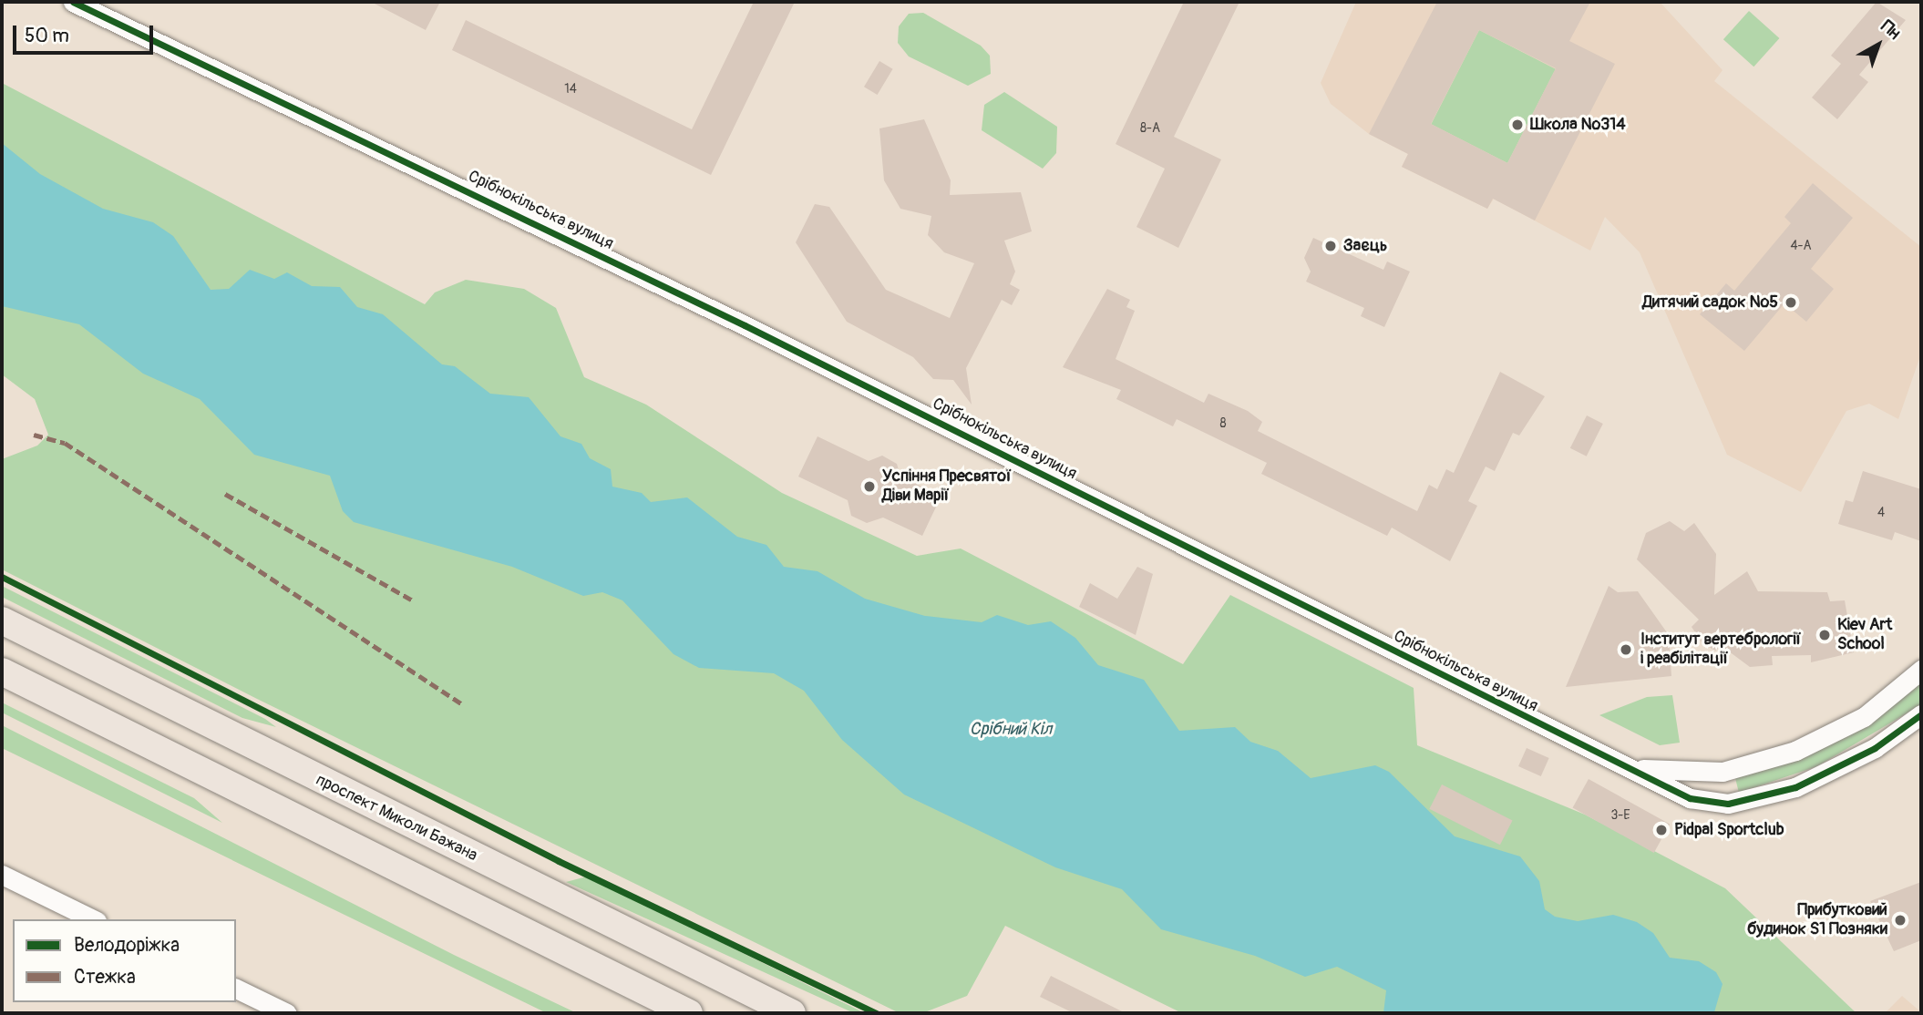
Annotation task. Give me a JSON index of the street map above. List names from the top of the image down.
{
  "streets": {
    "highway": ["проспект Миколи Бажана"],
    "street": ["Срібнокільська вулиця"]
  },
  "water": ["Срібний Кіл"],
  "places": [
    "Школа №314",
    "Заєць",
    "Дитячий садок №5",
    "Успіння Пресвятої Діви Марії",
    "Kiev Art School",
    "Інститут вертебрології і реабілітації",
    "Pidpal Sportclub",
    "Прибутковий будинок S1 Позняки"
  ],
  "house_numbers": [
    "14",
    "8-А",
    "4-А",
    "8",
    "4",
    "3-Е"
  ],
  "legend": ["Велодоріжка", "Стежка"],
  "scale_bar": "50 m",
  "north": "top right"
}
